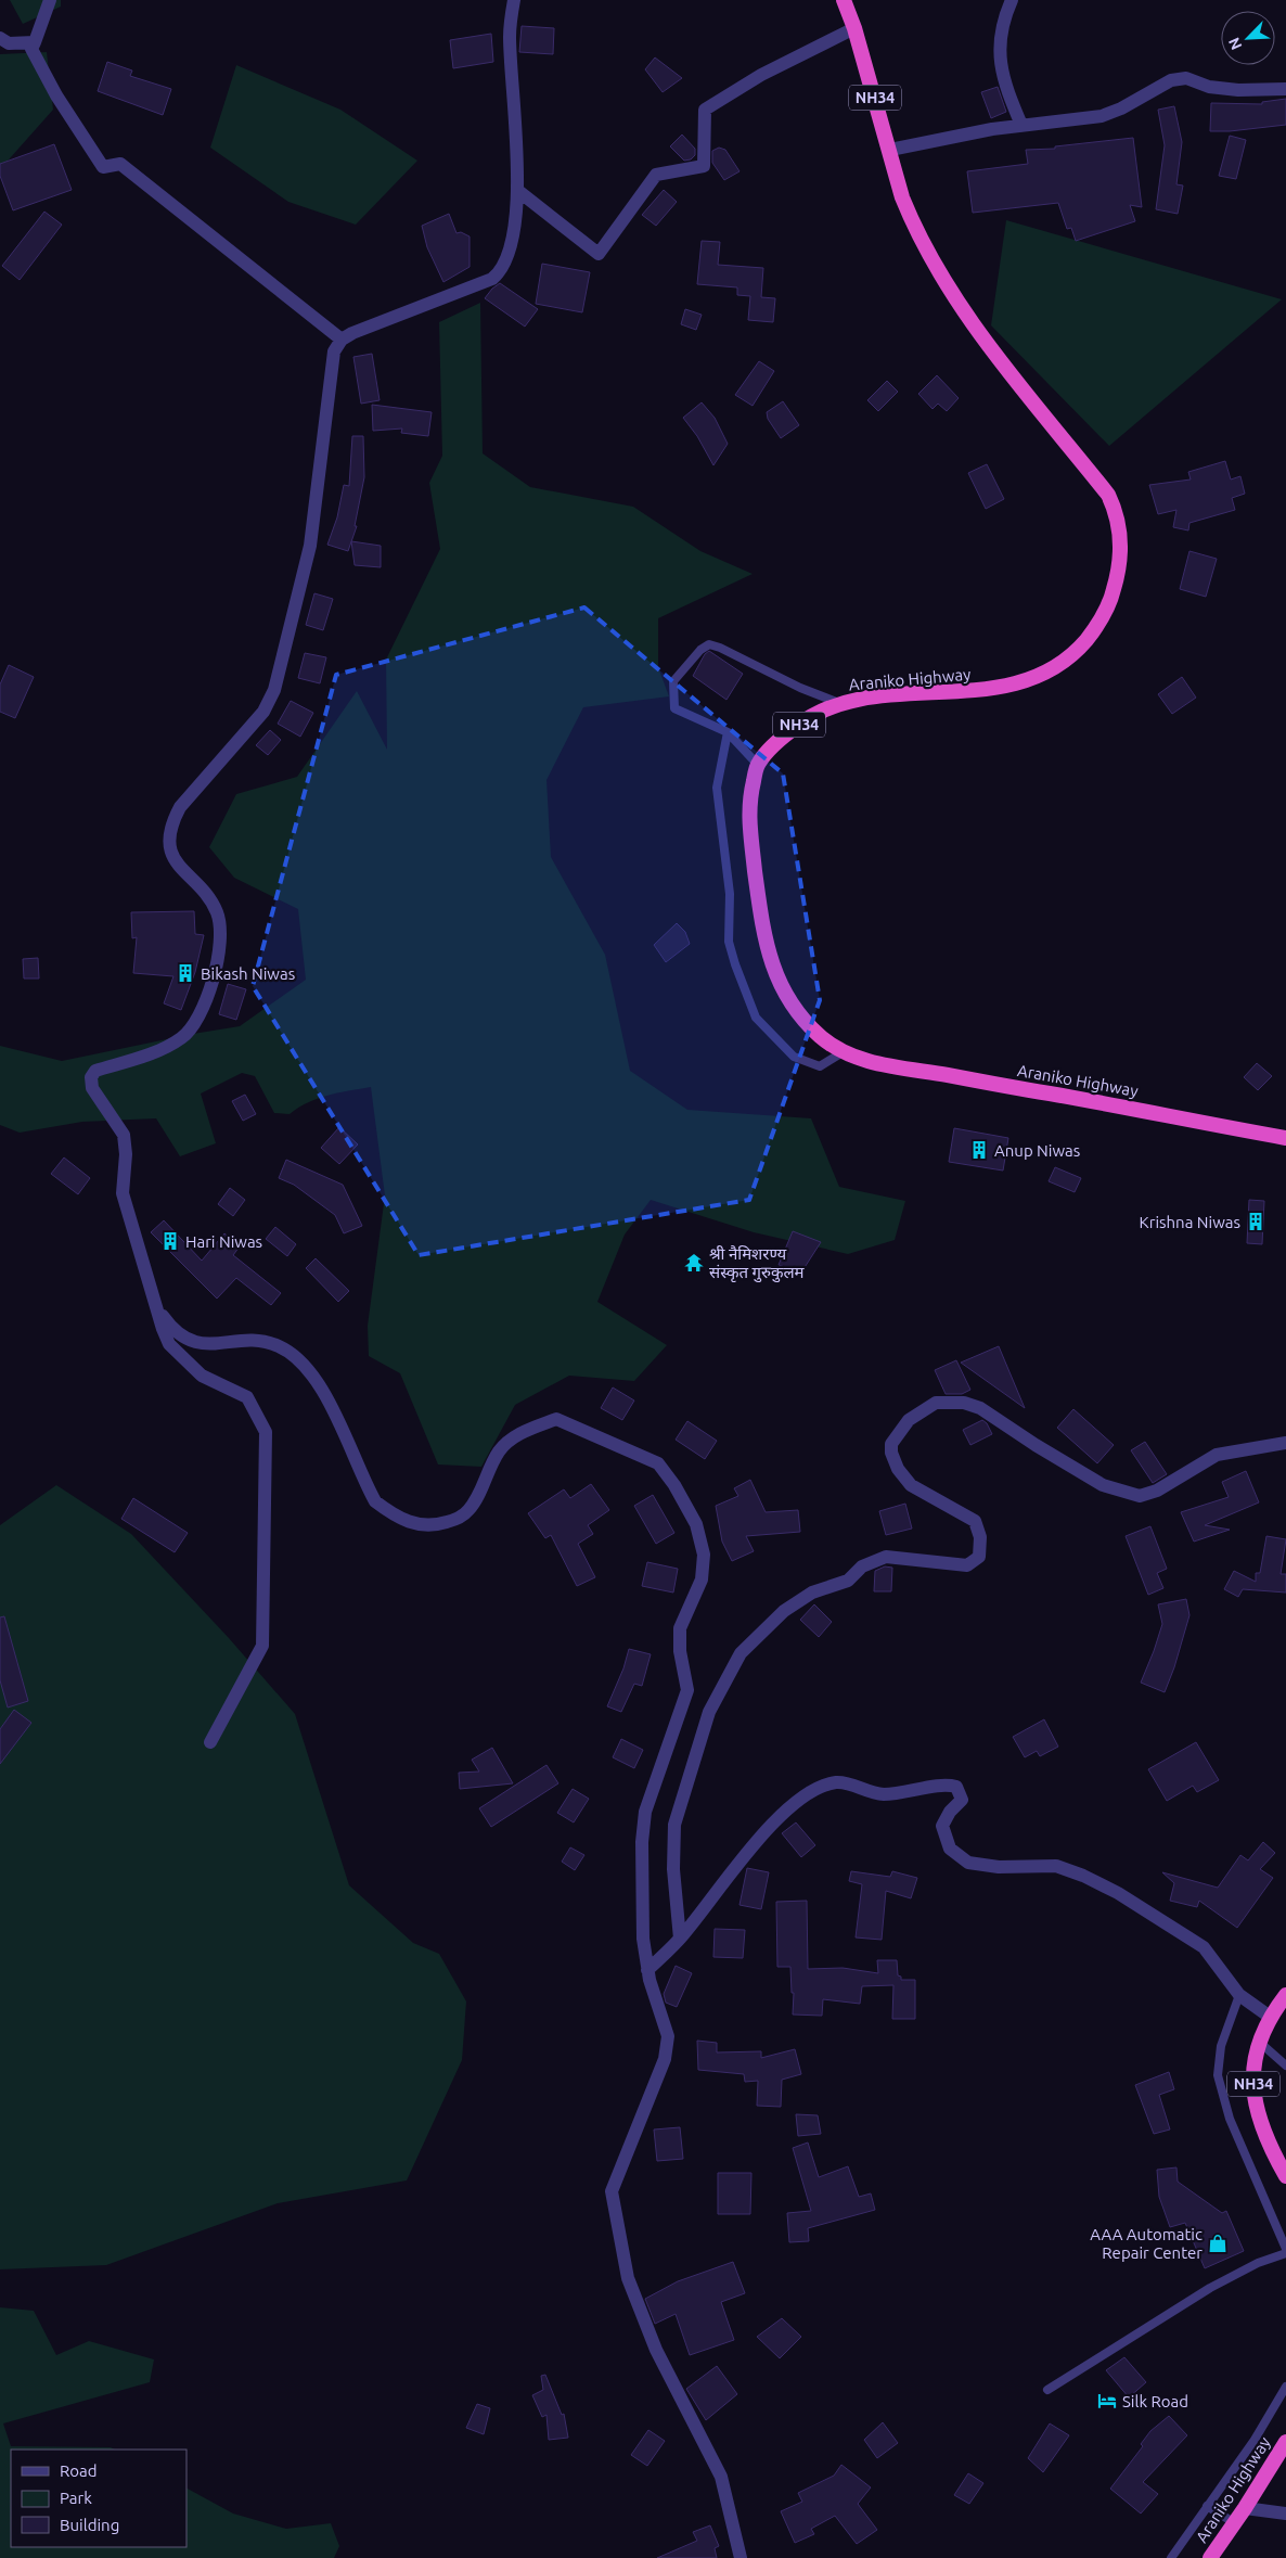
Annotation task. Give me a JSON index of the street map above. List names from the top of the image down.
{
  "streets": {
    "highway": ["NH34", "Araniko Highway"]
  },
  "places": {
    "building": [
      "Bikash Niwas",
      "Anup Niwas",
      "Krishna Niwas",
      "Hari Niwas"
    ],
    "temple": ["श्री नैमिशरण्य संस्कृत गुरुकुलम"],
    "shop": ["AAA Automatic Repair Center"],
    "hotel": ["Silk Road"]
  },
  "legend": ["Road", "Park", "Building"],
  "north": "bottom left"
}
